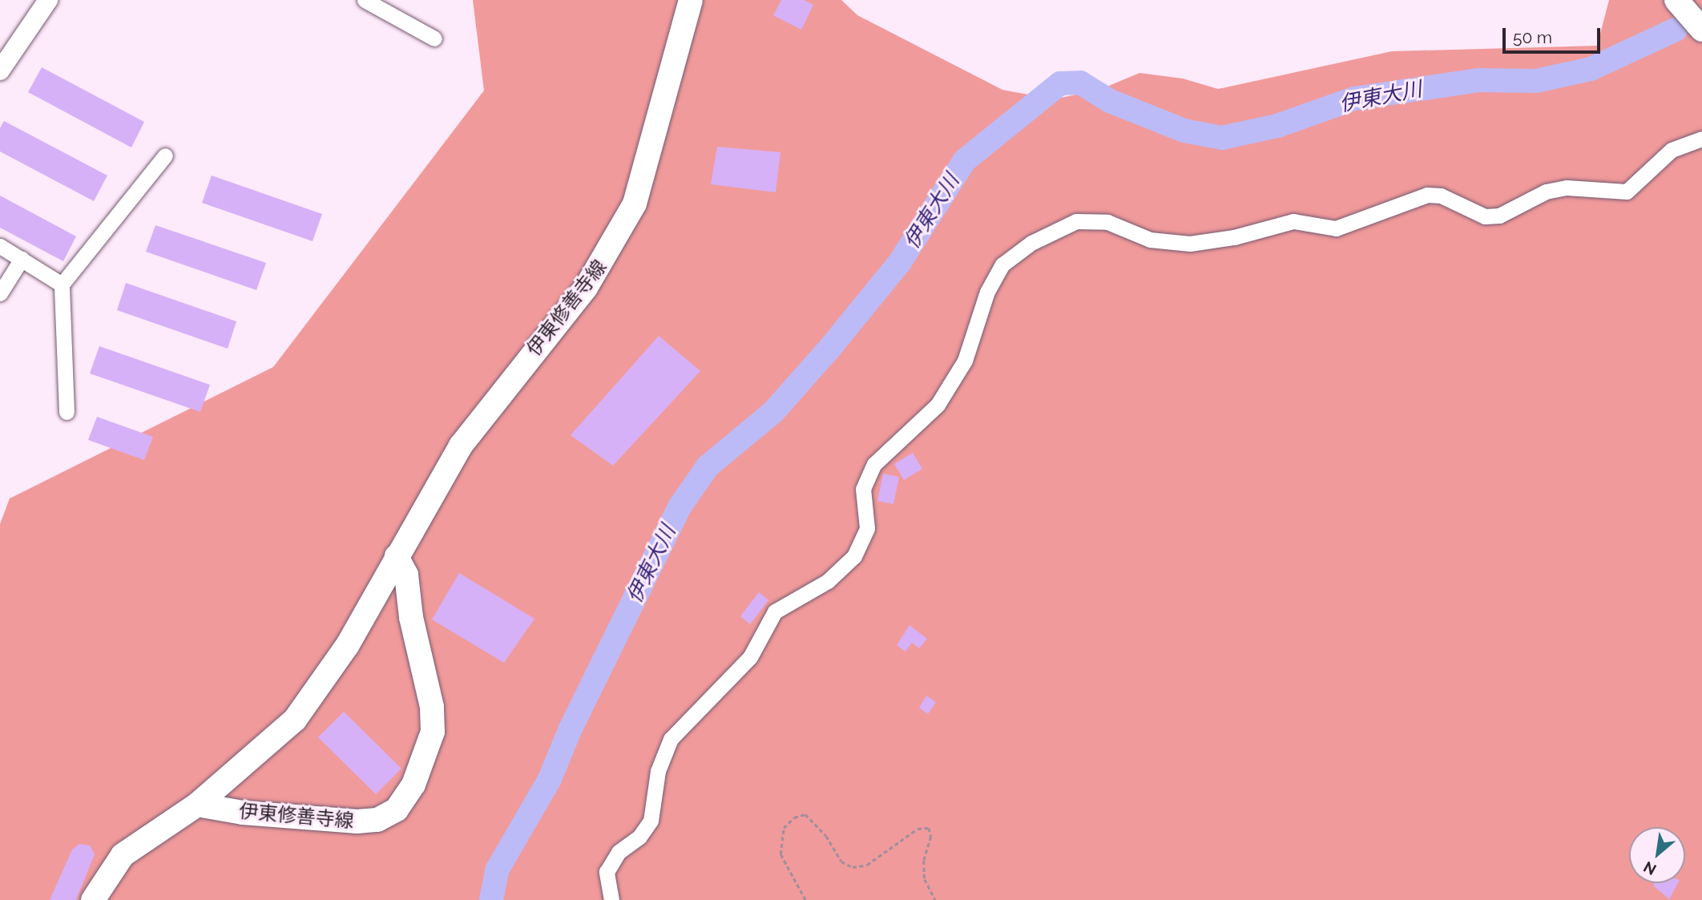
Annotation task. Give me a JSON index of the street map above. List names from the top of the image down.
{
  "streets": {
    "main road": ["伊東修善寺線"]
  },
  "water": ["伊東大川"],
  "scale_bar": "50 m",
  "north": "bottom left"
}
